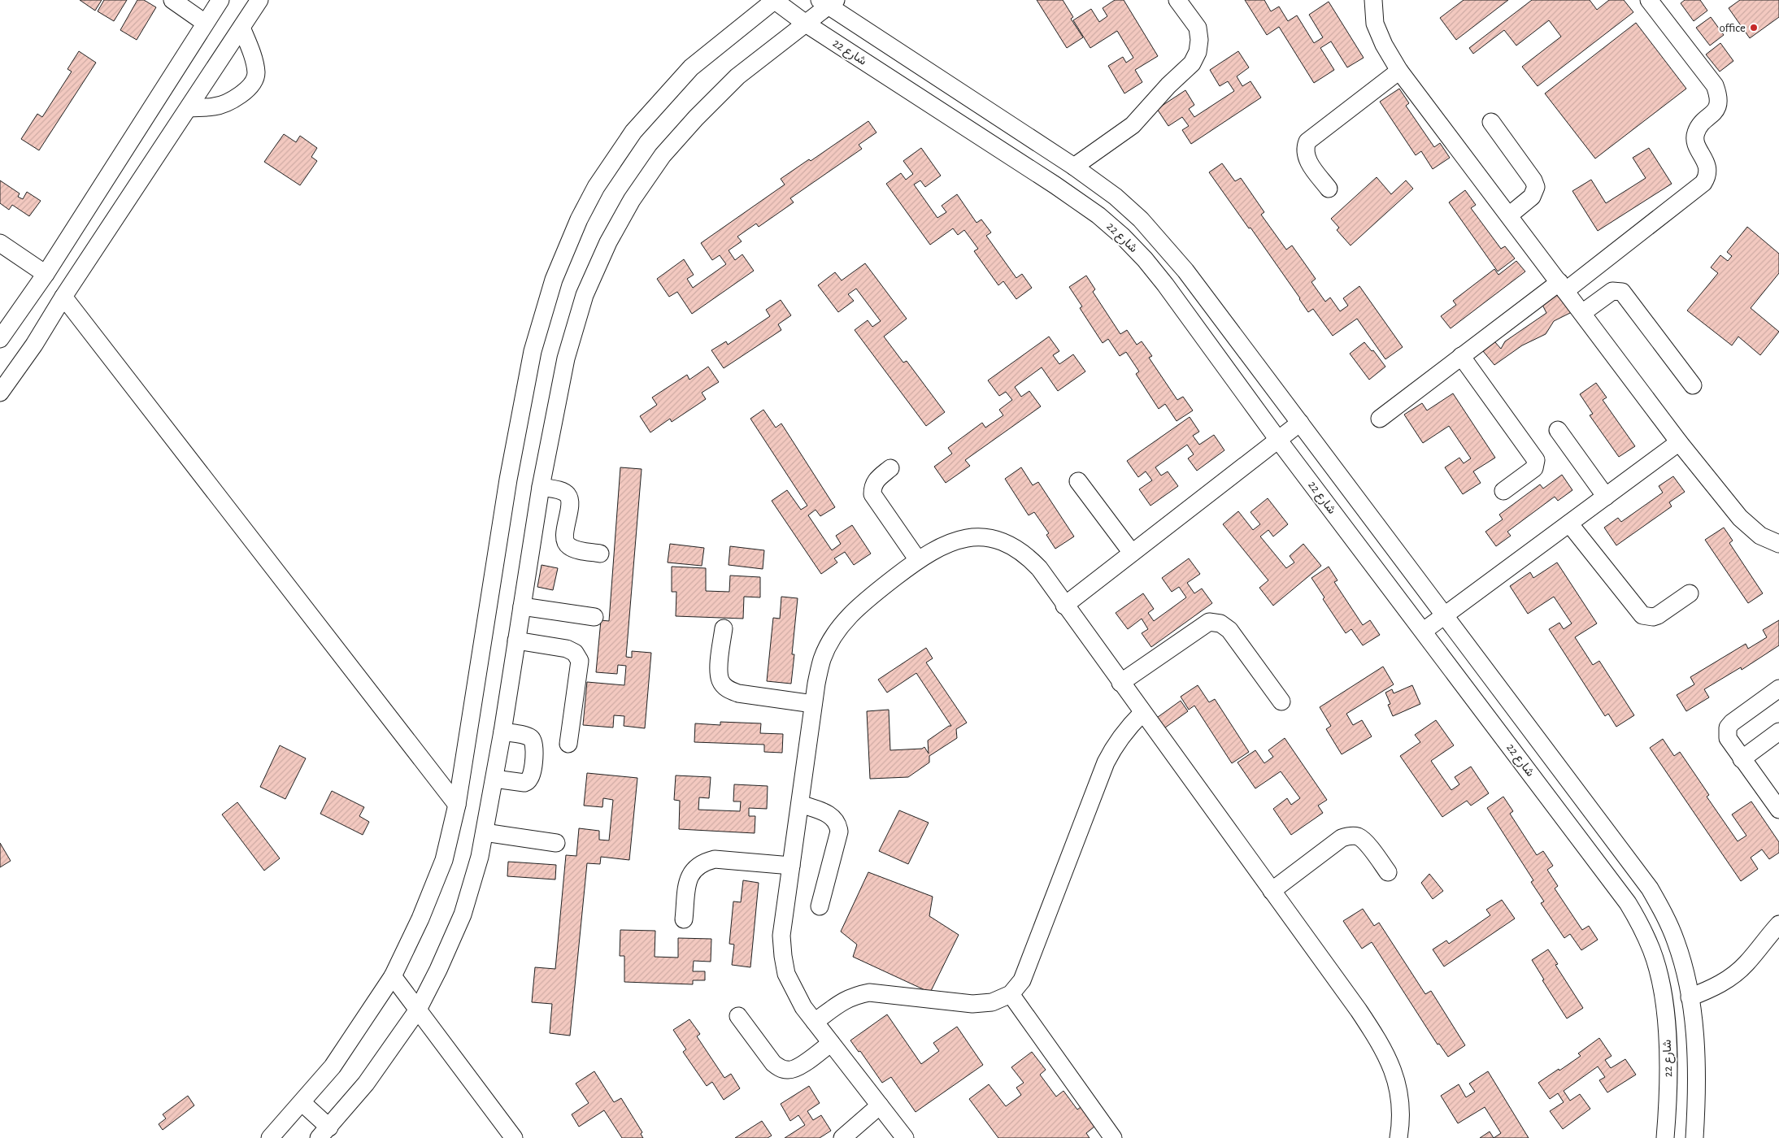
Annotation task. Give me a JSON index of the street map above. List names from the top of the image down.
{
  "streets": {
    "street": ["شارع 22"]
  },
  "places": ["office"]
}
